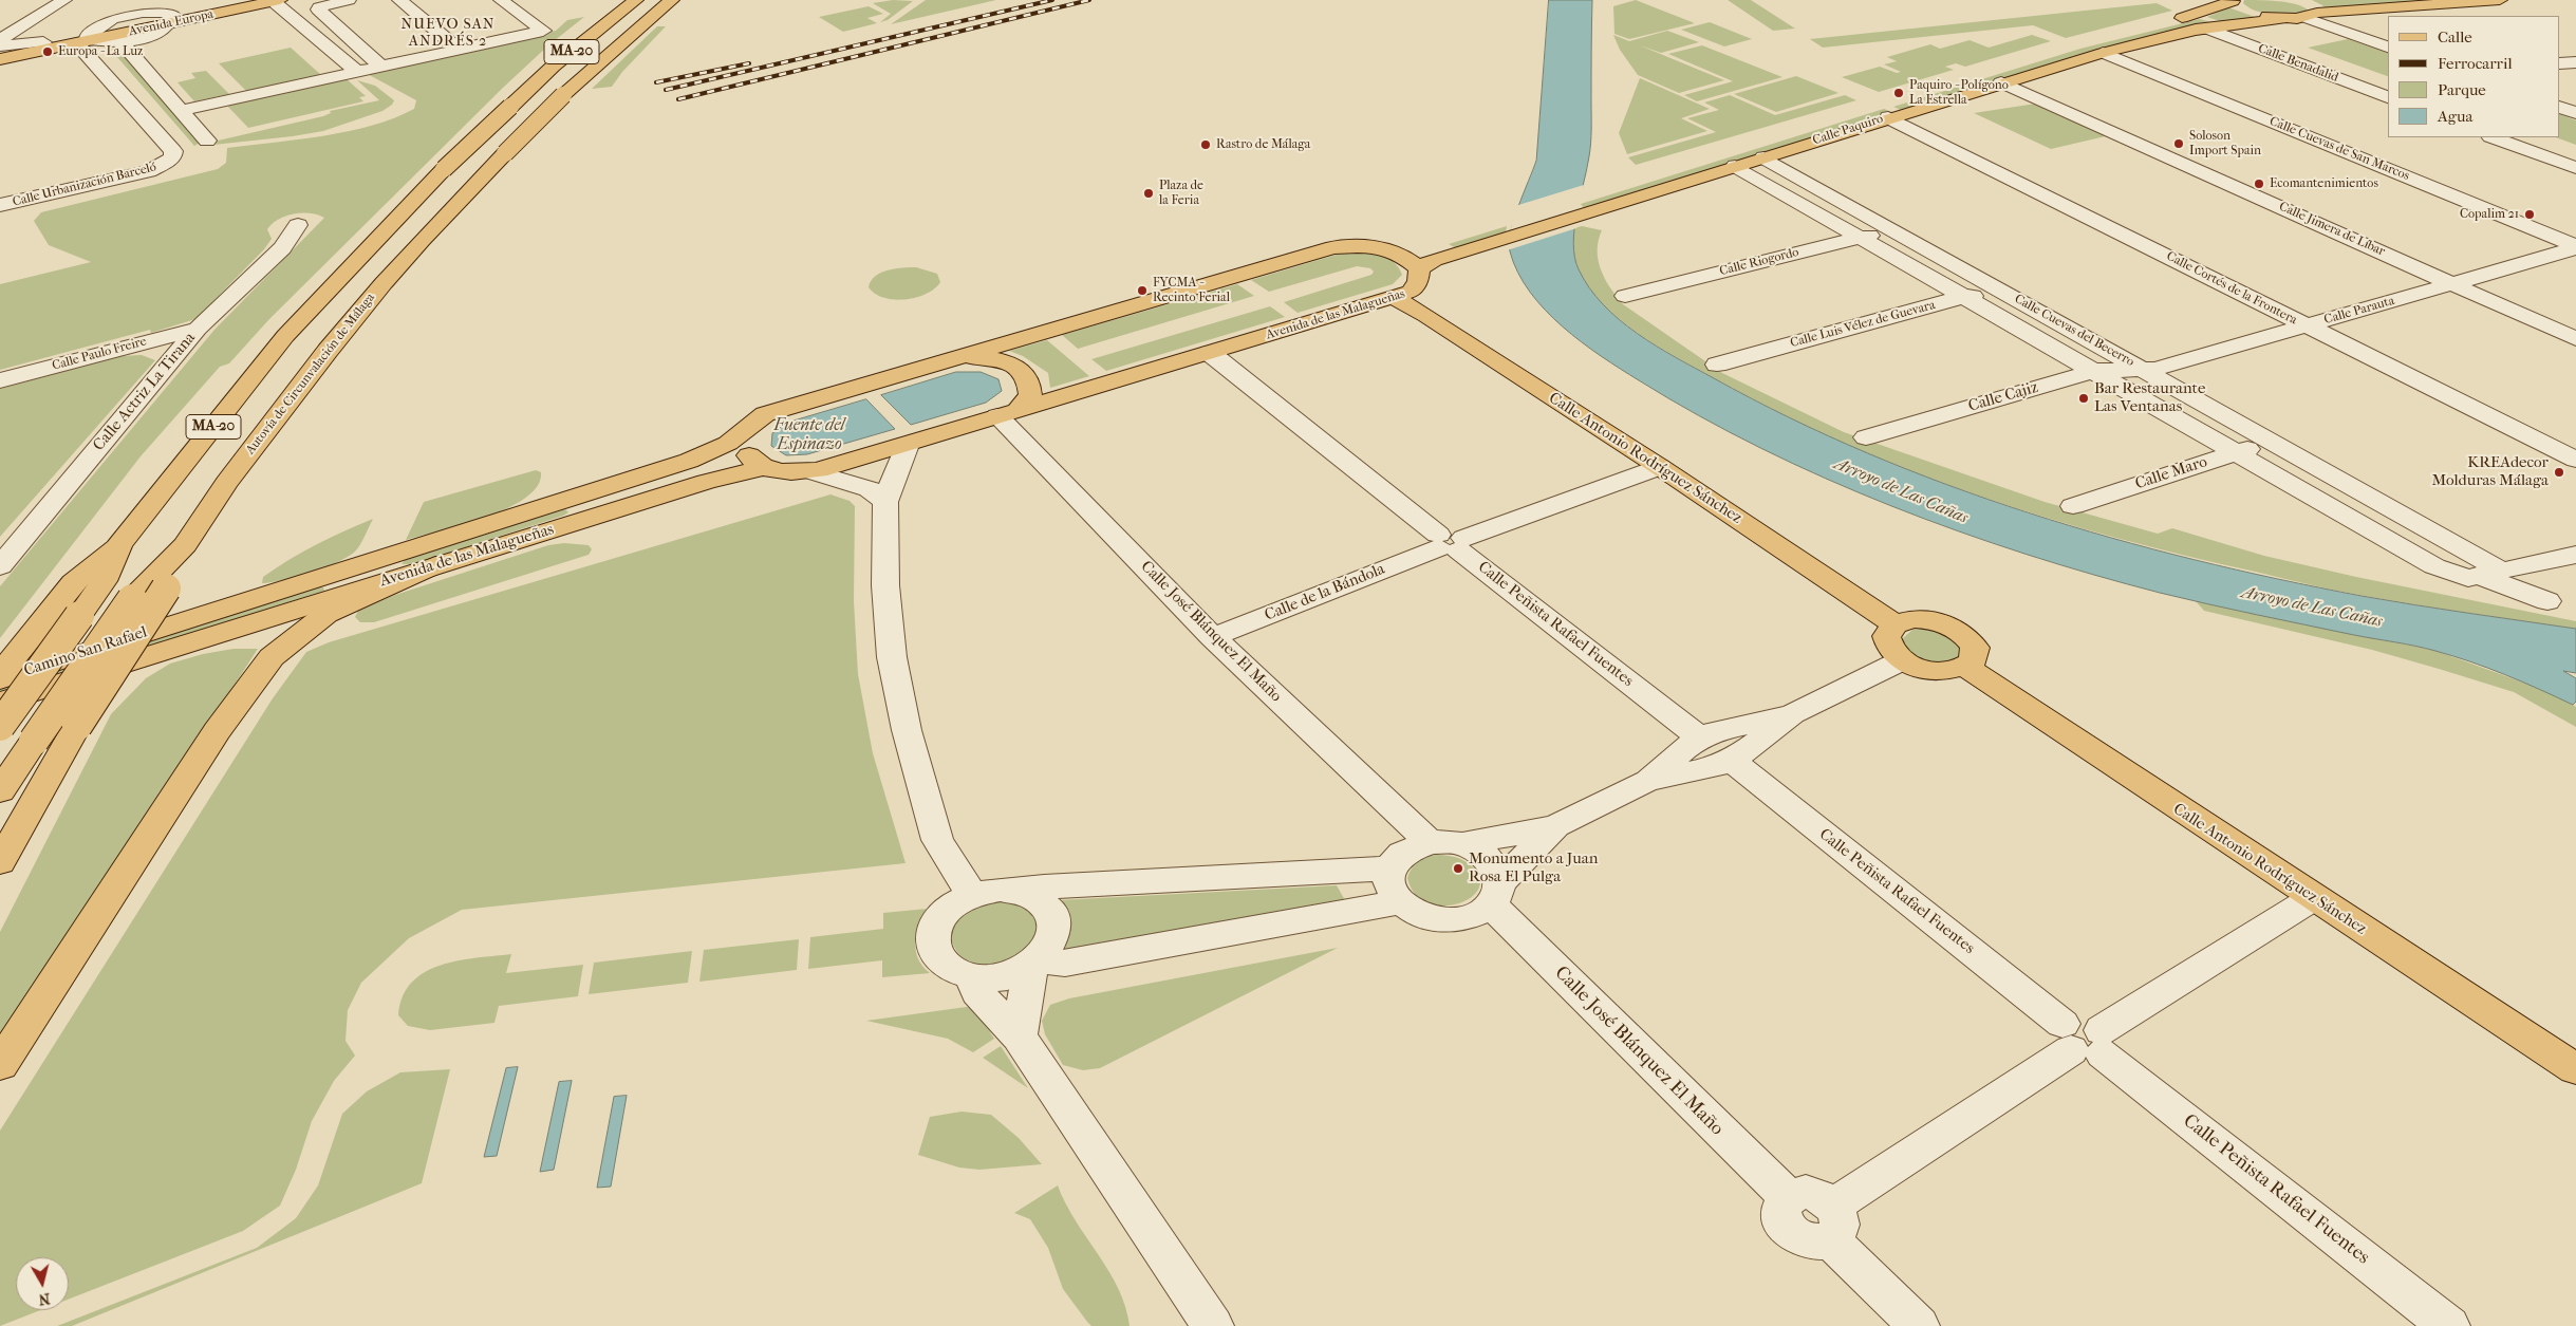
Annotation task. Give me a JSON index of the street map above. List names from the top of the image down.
{
  "streets": {
    "main road": [
      "Avenida Europa",
      "MA-20",
      "Calle Paquiro",
      "Avenida de las Malagueñas",
      "Autovía de Circunvalación de Málaga",
      "Calle Antonio Rodríguez Sánchez",
      "Camino San Rafael"
    ],
    "street": [
      "Calle Benadalid",
      "Calle Cuevas de San Marcos",
      "Calle Urbanización Barceló",
      "Calle Jimera de Líbar",
      "Calle Riogordo",
      "Calle Cortés de la Frontera",
      "Calle Parauta",
      "Calle Luis Vélez de Guevara",
      "Calle Cuevas del Becerro",
      "Calle Paulo Freire",
      "Calle Actriz La Tirana",
      "Calle Cajiz",
      "Calle Maro",
      "Calle de la Bándola",
      "Calle Peñista Rafael Fuentes",
      "Calle José Blánquez El Maño"
    ]
  },
  "crossings": [
    ["Avenida Europa", "Calle Urbanización Barceló"],
    ["Calle Benadalid", "Calle Paquiro"],
    ["Calle Paquiro", "Calle Cuevas de San Marcos"],
    ["Calle Paquiro", "Calle Jimera de Líbar"],
    ["Calle Paquiro", "Calle Cortés de la Frontera"],
    ["Calle Paquiro", "Avenida de las Malagueñas"],
    ["Calle Paquiro", "Calle Cuevas del Becerro"],
    ["Calle Cuevas de San Marcos", "Calle Parauta"],
    ["Calle Jimera de Líbar", "Calle Parauta"],
    ["Calle Riogordo", "Calle Cuevas del Becerro"],
    ["Calle Cortés de la Frontera", "Calle Parauta"],
    ["Calle Parauta", "Calle Cuevas del Becerro"],
    ["Calle Parauta", "Calle Cajiz"],
    ["Avenida de las Malagueñas", "Calle Antonio Rodríguez Sánchez"],
    ["Avenida de las Malagueñas", "Calle Peñista Rafael Fuentes"],
    ["Avenida de las Malagueñas", "Calle José Blánquez El Maño"],
    ["Avenida de las Malagueñas", "Camino San Rafael"],
    ["Calle Luis Vélez de Guevara", "Calle Cuevas del Becerro"],
    ["Calle Cuevas del Becerro", "Calle Cajiz"],
    ["Calle Cuevas del Becerro", "Calle Maro"],
    ["Calle Paulo Freire", "Calle Actriz La Tirana"],
    ["Calle Antonio Rodríguez Sánchez", "Calle de la Bándola"],
    ["Calle de la Bándola", "Calle Peñista Rafael Fuentes"],
    ["Calle de la Bándola", "Calle José Blánquez El Maño"]
  ],
  "districts": ["NUEVO SAN ANDRÉS 2"],
  "water": ["Fuente del Espinazo", "Arroyo de Las Cañas"],
  "places": [
    "Europa - La Luz",
    "Paquiro - Polígono La Estrella",
    "Soloson Import Spain",
    "Rastro de Málaga",
    "Ecomantenimientos",
    "Plaza de la Feria",
    "Copalim 21",
    "FYCMA - Recinto Ferial",
    "Bar Restaurante Las Ventanas",
    "KREAdecor Molduras Málaga",
    "Monumento a Juan Rosa El Pulga"
  ],
  "legend": [
    "Calle",
    "Ferrocarril",
    "Parque",
    "Agua"
  ],
  "north": "bottom"
}
